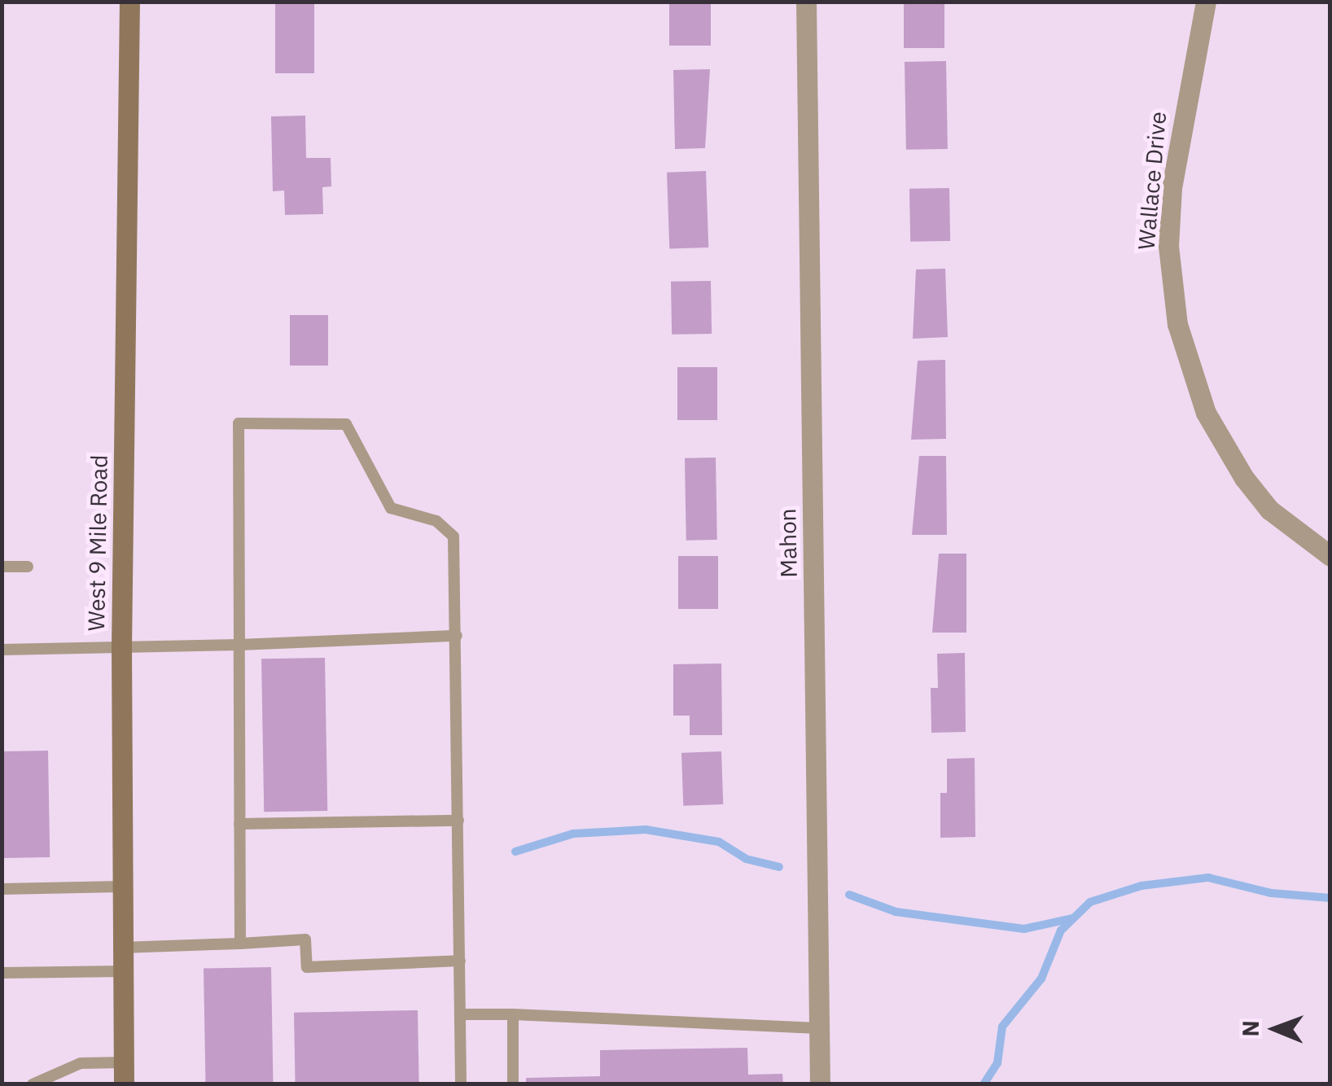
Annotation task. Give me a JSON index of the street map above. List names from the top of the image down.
{
  "streets": {
    "main road": ["West 9 Mile Road"],
    "street": ["Wallace Drive", "Mahon"]
  },
  "north": "left"
}
